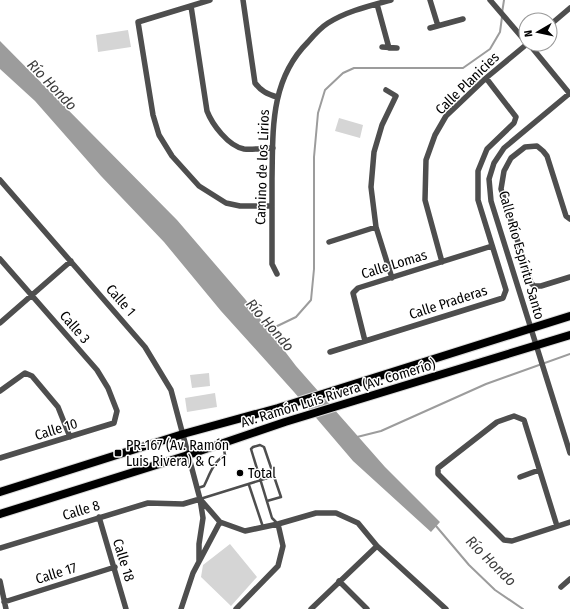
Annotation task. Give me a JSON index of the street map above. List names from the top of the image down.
{
  "streets": {
    "main road": ["Av. Ramón Luis Rivera (Av. Comerío)"],
    "street": [
      "Calle Planicies",
      "Camino de los Lirios",
      "Calle Río Espíritu Santo",
      "Calle Lomas",
      "Calle 1",
      "Calle Praderas",
      "Calle 3",
      "Calle 10",
      "Calle 8",
      "Calle 18",
      "Calle 17"
    ]
  },
  "crossings": [
    ["Calle Planicies", "Calle Lomas"],
    ["Calle Planicies", "Calle Praderas"],
    ["Calle Río Espíritu Santo", "Av. Ramón Luis Rivera (Av. Comerío)"],
    ["Calle Lomas", "Calle Praderas"],
    ["Calle 1", "Av. Ramón Luis Rivera (Av. Comerío)"],
    ["Calle 1", "Calle 8"],
    ["Calle 3", "Calle 10"],
    ["Calle 8", "Calle 18"],
    ["Calle 18", "Calle 17"]
  ],
  "water": ["Río Hondo"],
  "places": {
    "transit": ["PR-167 (Av. Ramón Luis Rivera) & C. 1"],
    "other": ["Total"]
  },
  "north": "left"
}
